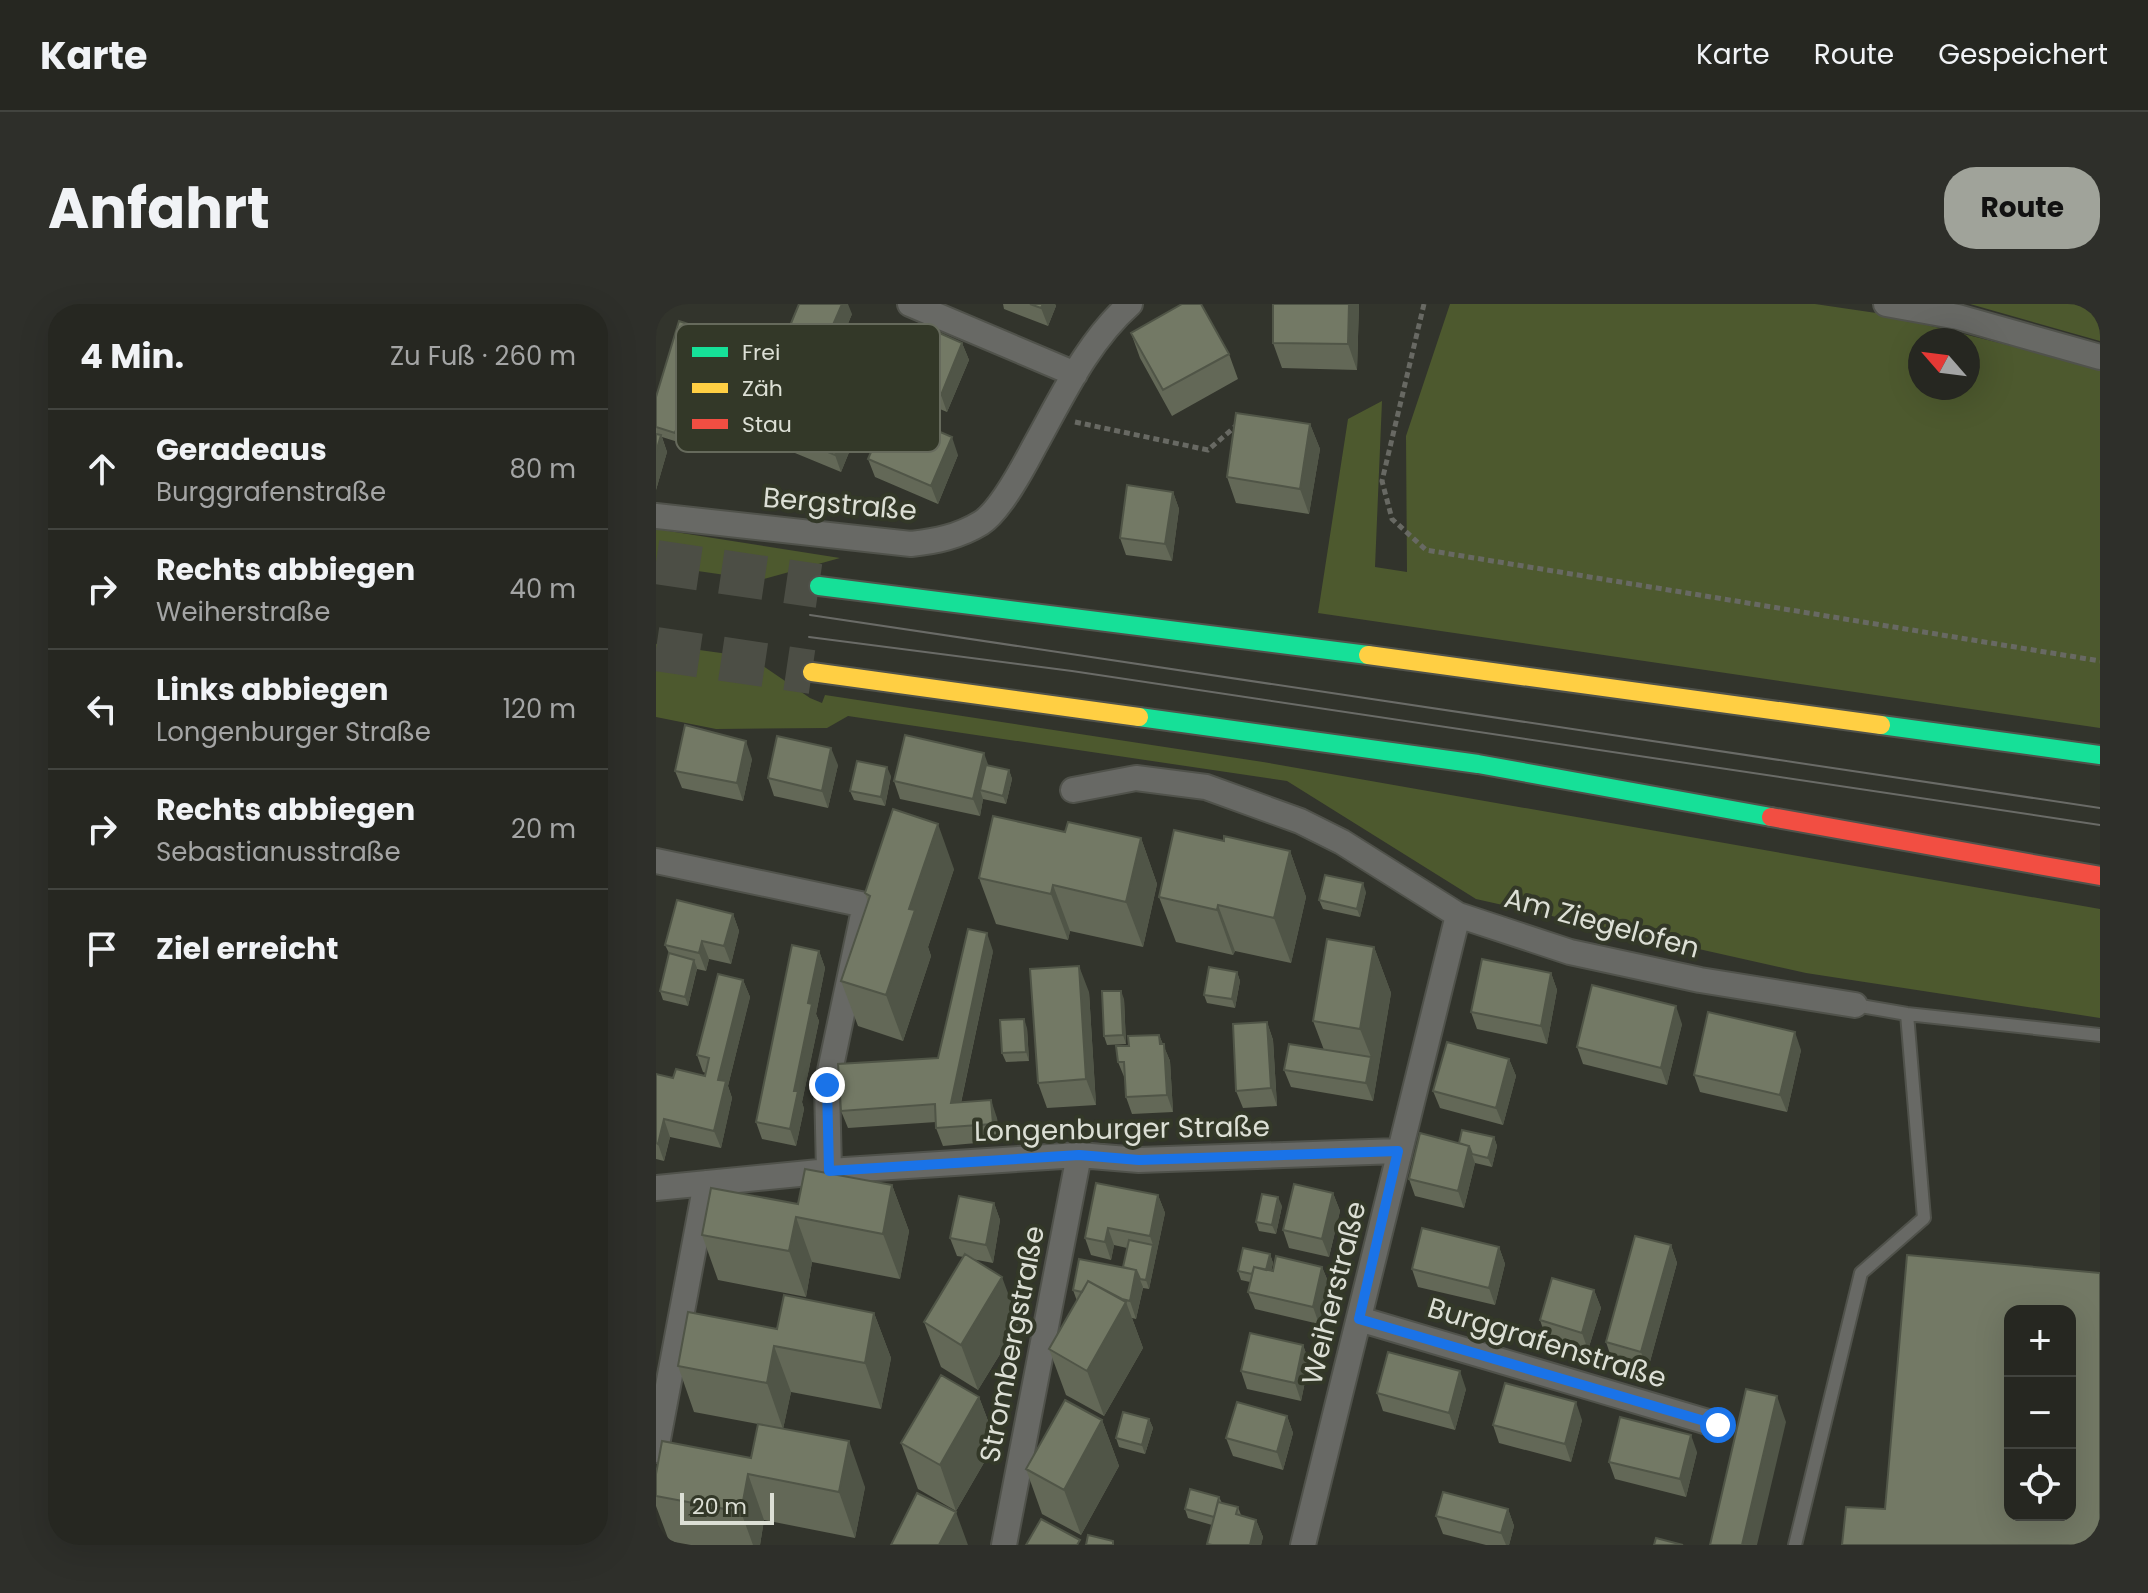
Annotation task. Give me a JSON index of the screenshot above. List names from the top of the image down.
{
  "streets": {
    "street": [
      "Bergstraße",
      "Am Ziegelofen",
      "Longenburger Straße",
      "Weiherstraße",
      "Burggrafenstraße",
      "Strombergstraße"
    ]
  },
  "crossings": [
    ["Am Ziegelofen", "Weiherstraße"],
    ["Longenburger Straße", "Weiherstraße"],
    ["Longenburger Straße", "Strombergstraße"],
    ["Weiherstraße", "Burggrafenstraße"]
  ],
  "legend": ["Frei", "Zäh", "Stau"],
  "scale_bar": "20 m",
  "north": "top left",
  "page": {
    "header": "Karte",
    "nav": ["Karte", "Route", "Gespeichert"],
    "title": "Anfahrt",
    "buttons": "Route",
    "heading": ["4 Min.", "Zu Fuß · 260 m"],
    "list": [
      ["Geradeaus", "Burggrafenstraße", "80 m"],
      ["Rechts abbiegen", "Weiherstraße", "40 m"],
      ["Links abbiegen", "Longenburger Straße", "120 m"],
      ["Rechts abbiegen", "Sebastianusstraße", "20 m"],
      "Ziel erreicht"
    ],
    "map_buttons": ["+", "−"],
    "scale": "20 m"
  }
}
